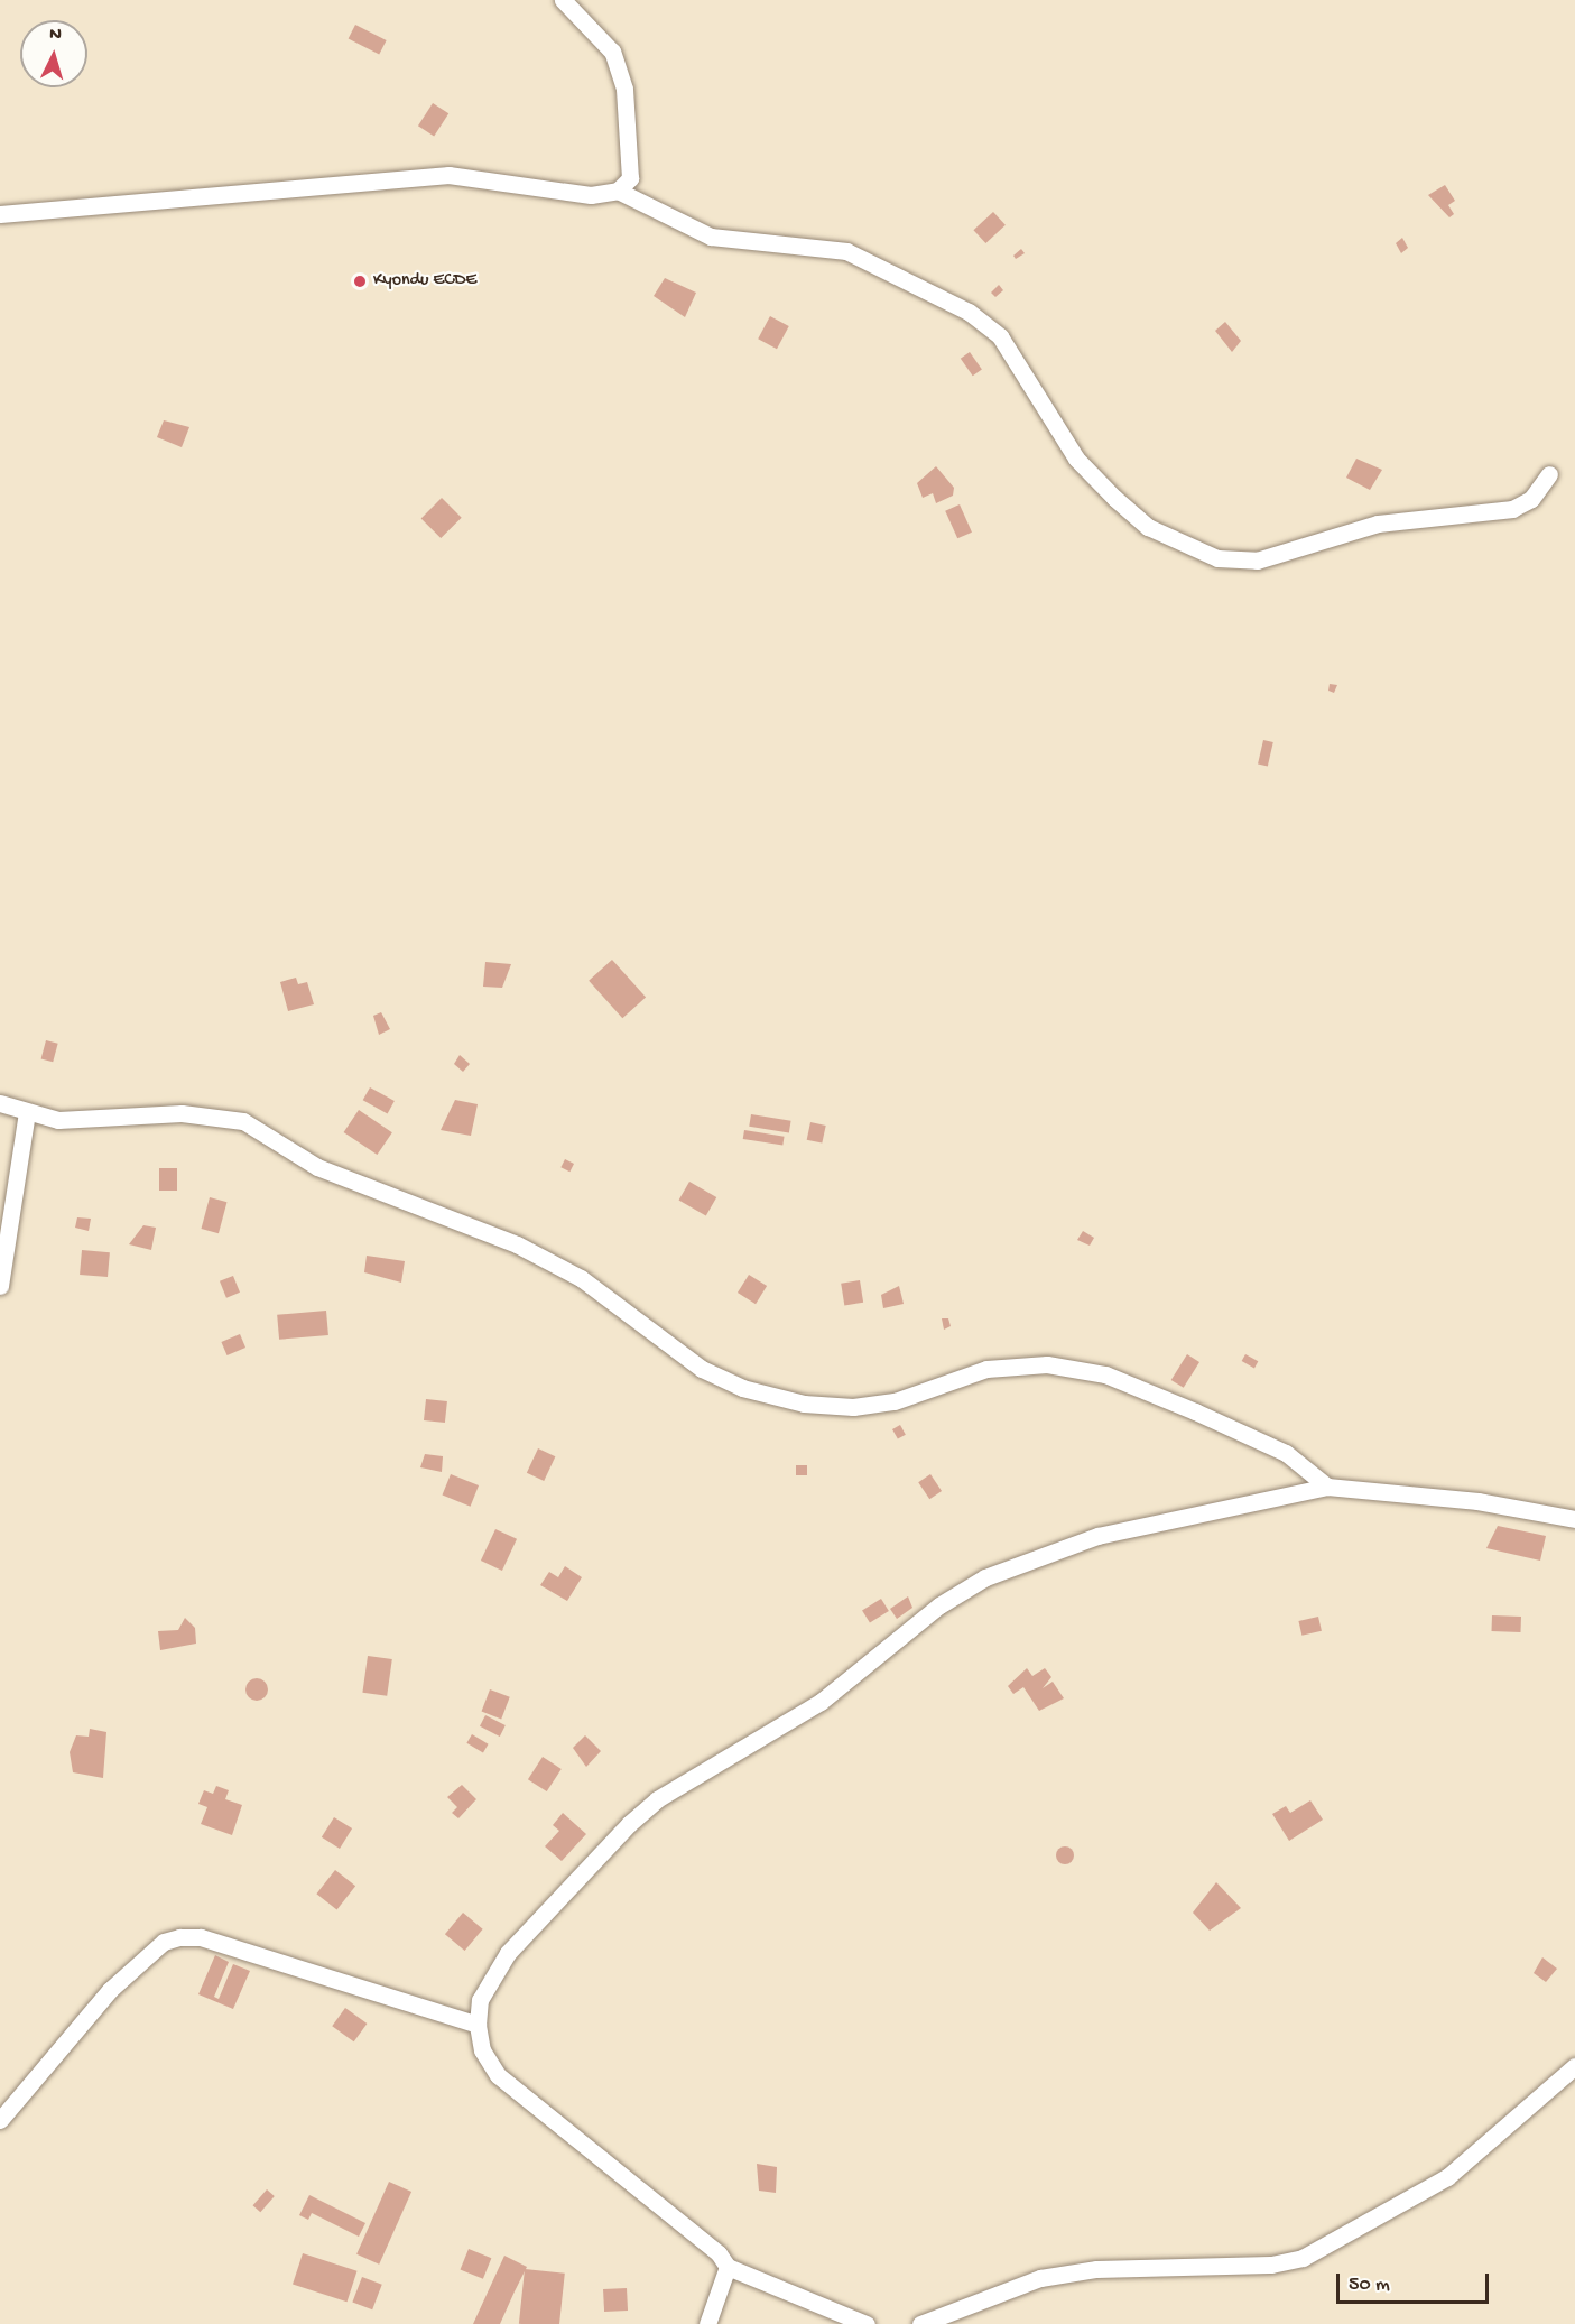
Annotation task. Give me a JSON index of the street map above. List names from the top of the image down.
{
  "places": ["Kyondu ECDE"],
  "scale_bar": "50 m",
  "north": "top"
}
